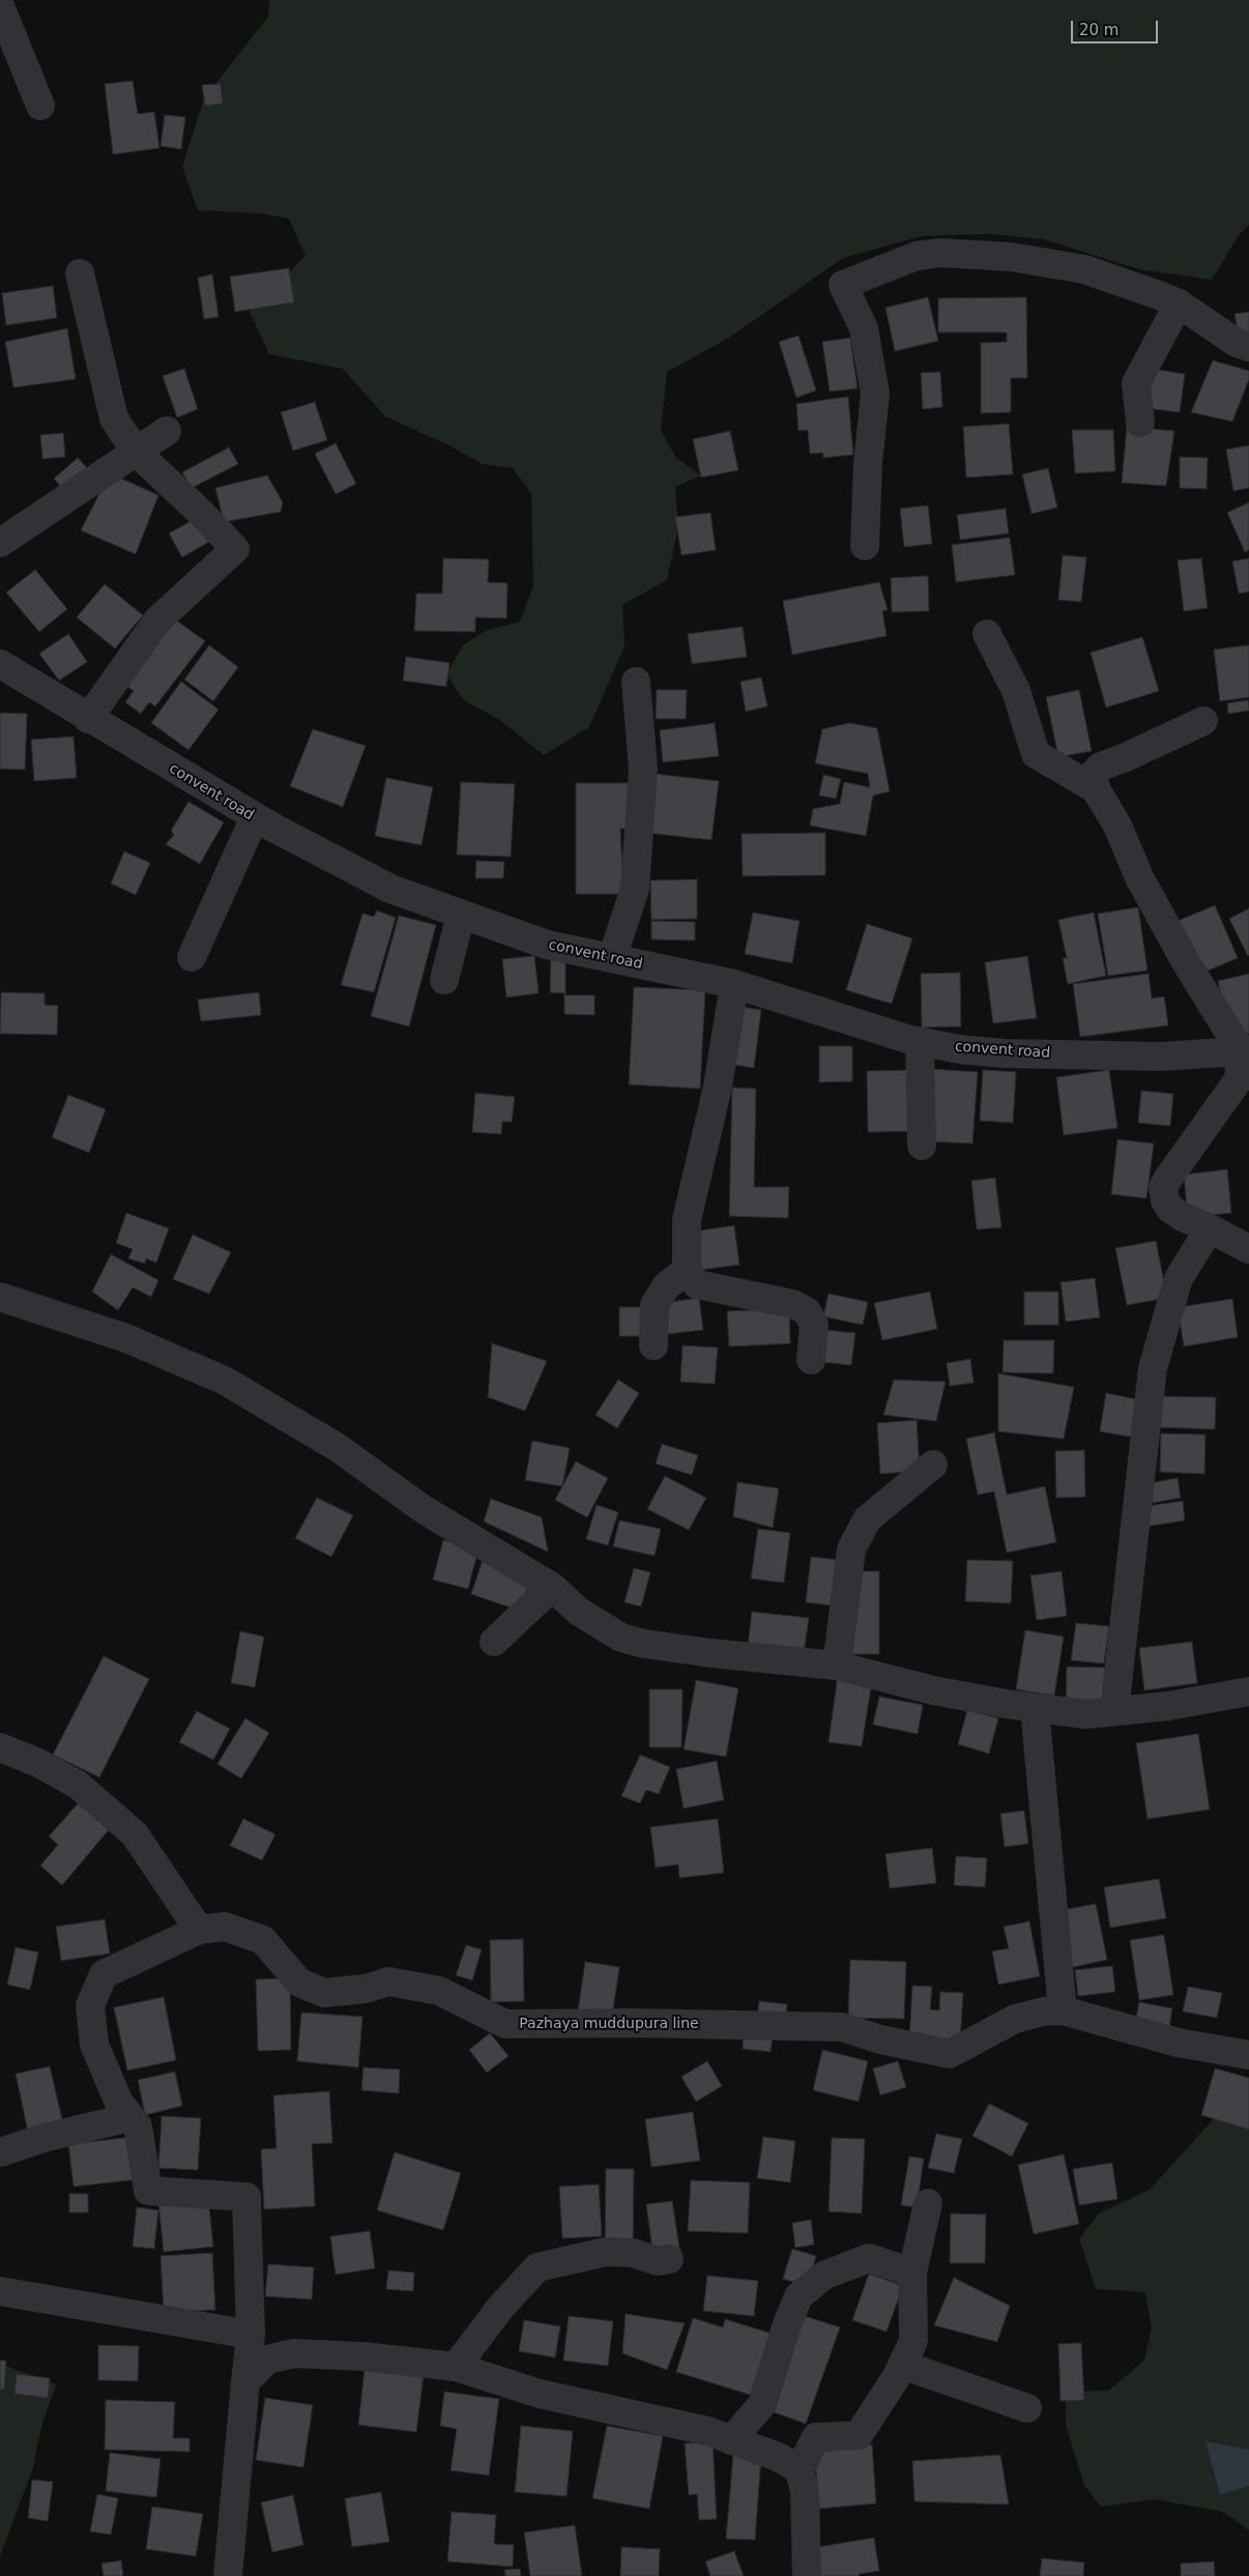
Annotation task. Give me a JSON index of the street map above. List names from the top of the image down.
{
  "streets": {
    "street": ["convent road", "Pazhaya muddupura line"]
  },
  "scale_bar": "20 m"
}
